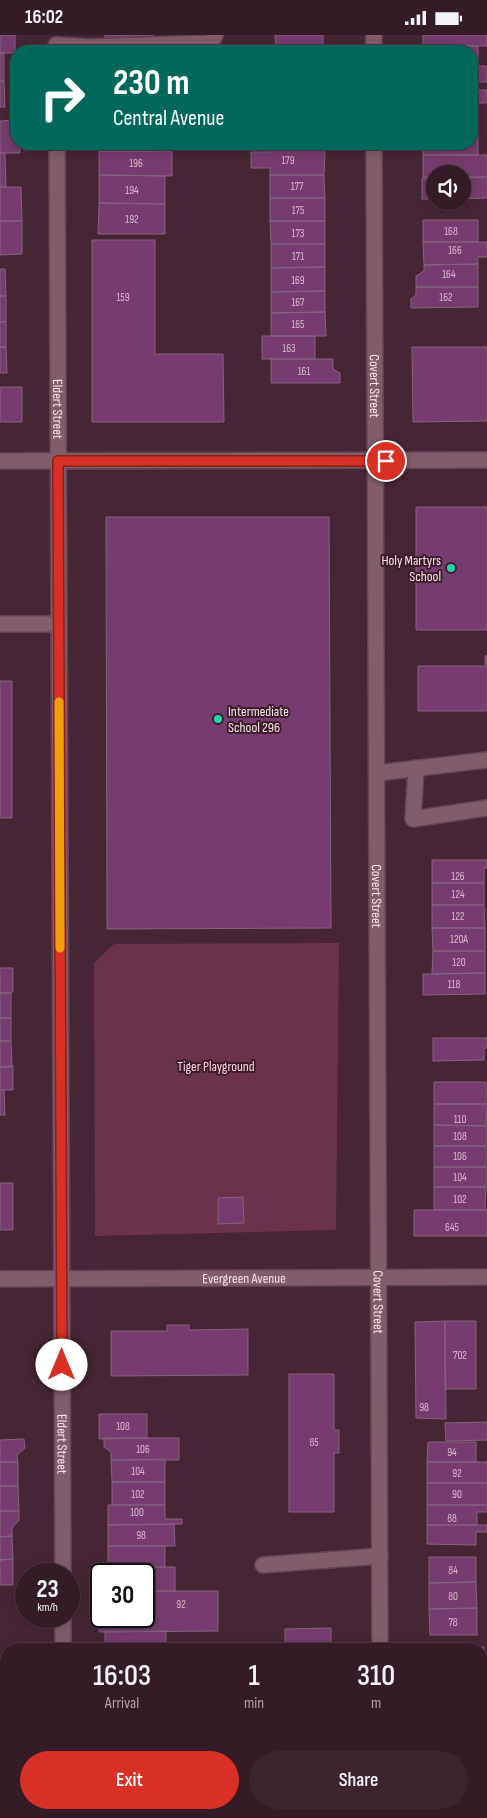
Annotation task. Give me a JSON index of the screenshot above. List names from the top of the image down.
{
  "streets": {
    "street": ["Covert Street", "Eldert Street", "Evergreen Avenue"]
  },
  "crossings": [
    ["Covert Street", "Evergreen Avenue"],
    ["Eldert Street", "Evergreen Avenue"]
  ],
  "parks": ["Tiger Playground"],
  "places": ["Holy Martyrs School", "Intermediate School 296"],
  "house_numbers": [
    "179",
    "196",
    "177",
    "194",
    "175",
    "192",
    "168",
    "173",
    "166",
    "171",
    "164",
    "169",
    "159",
    "162",
    "167",
    "165",
    "163",
    "161",
    "126",
    "124",
    "122",
    "120A",
    "120",
    "118",
    "110",
    "108",
    "106",
    "104",
    "102",
    "645",
    "702",
    "98",
    "108",
    "85",
    "106",
    "94",
    "104",
    "92",
    "102",
    "90",
    "100",
    "88",
    "98",
    "84",
    "80",
    "92",
    "78"
  ],
  "page": {
    "status": "16:02",
    "turn": ["230 m", "Central Avenue"],
    "speed": "23 km/h",
    "limit": "30",
    "eta": [
      "16:03",
      "Arrival",
      "1",
      "min",
      "310",
      "m"
    ],
    "buttons": ["Exit", "Share"]
  }
}
